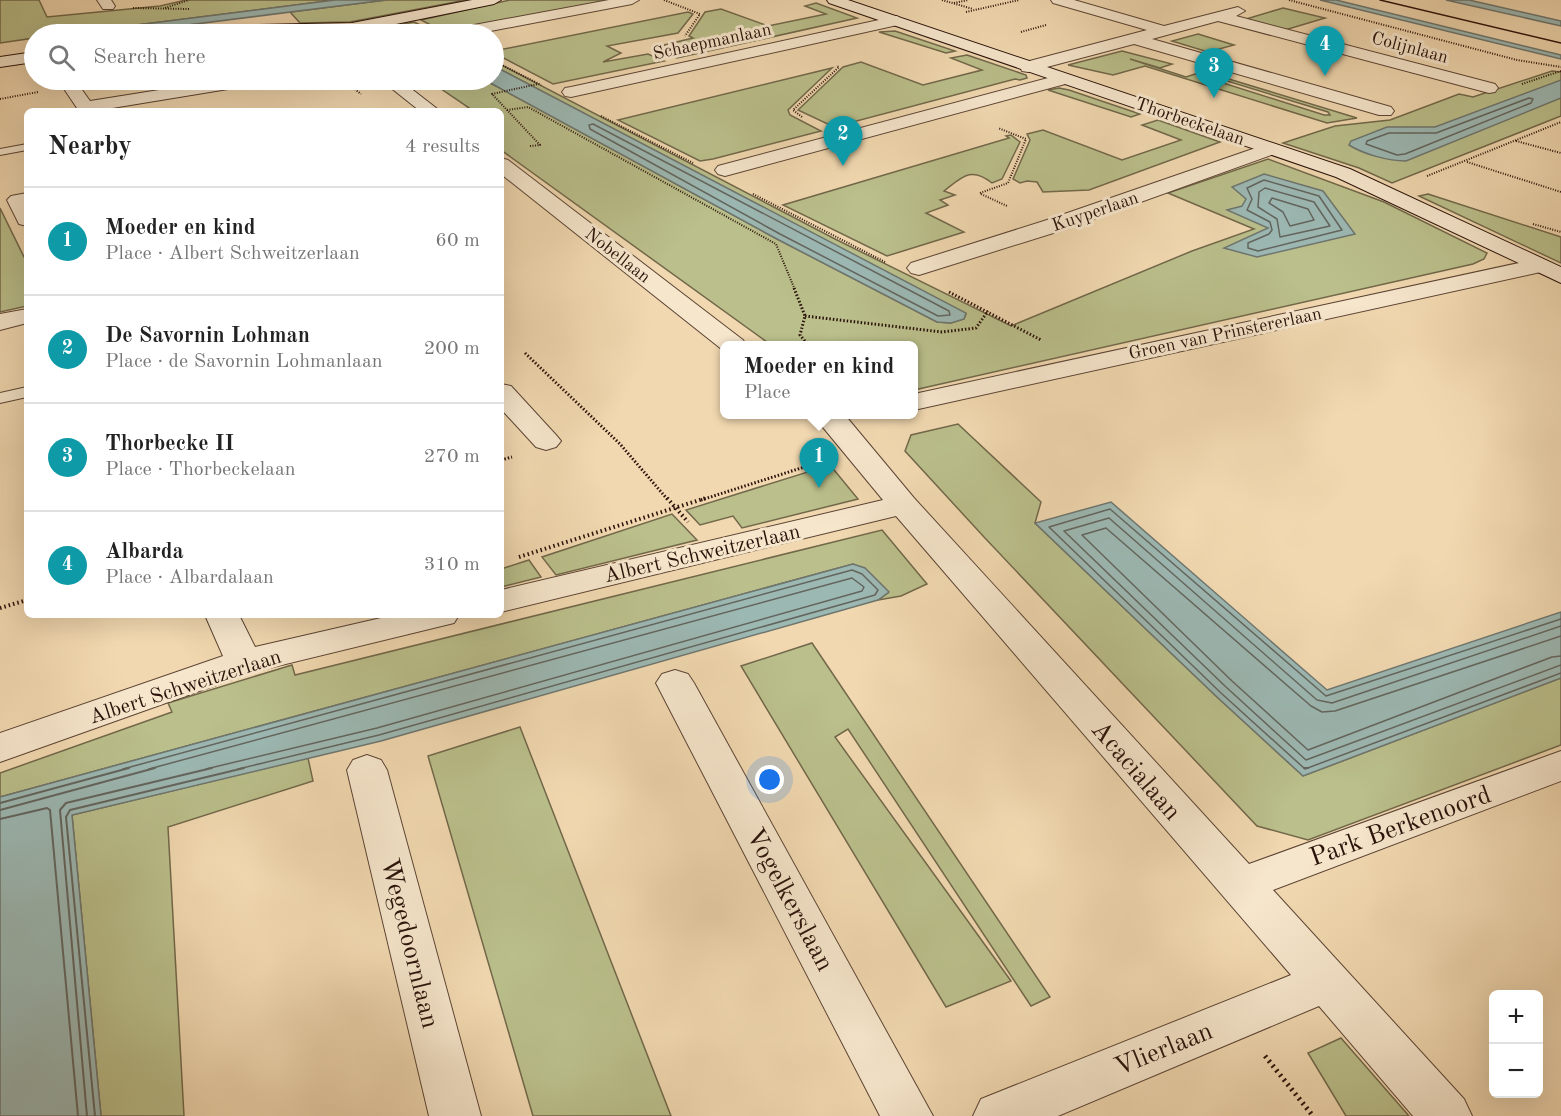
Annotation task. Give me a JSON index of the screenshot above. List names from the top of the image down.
{
  "streets": {
    "street": [
      "Schaepmanlaan",
      "Colijnlaan",
      "Thorbeckelaan",
      "Kuyperlaan",
      "Nobellaan",
      "Groen van Prinstererlaan",
      "Albert Schweitzerlaan",
      "Acacialaan",
      "Park Berkenoord",
      "Vogelkerslaan",
      "Wegedoornlaan",
      "Vlierlaan"
    ]
  },
  "crossings": [
    ["Schaepmanlaan", "Thorbeckelaan"],
    ["Thorbeckelaan", "Kuyperlaan"],
    ["Thorbeckelaan", "Groen van Prinstererlaan"],
    ["Albert Schweitzerlaan", "Acacialaan"],
    ["Acacialaan", "Park Berkenoord"],
    ["Acacialaan", "Vlierlaan"]
  ],
  "page": {
    "search": "Search here",
    "pins": [
      "4",
      "3",
      "2",
      "1"
    ],
    "heading": ["Nearby", "4 results"],
    "list": [
      {
        "mark": "1",
        "name": "Moeder en kind",
        "note": "Place · Albert Schweitzerlaan",
        "value": "60 m"
      },
      {
        "mark": "2",
        "name": "De Savornin Lohman",
        "note": "Place · de Savornin Lohmanlaan",
        "value": "200 m"
      },
      {
        "mark": "3",
        "name": "Thorbecke II",
        "note": "Place · Thorbeckelaan",
        "value": "270 m"
      },
      {
        "mark": "4",
        "name": "Albarda",
        "note": "Place · Albardalaan",
        "value": "310 m"
      }
    ],
    "popup": ["Moeder en kind", "Place"],
    "map_buttons": ["+", "−"]
  }
}
